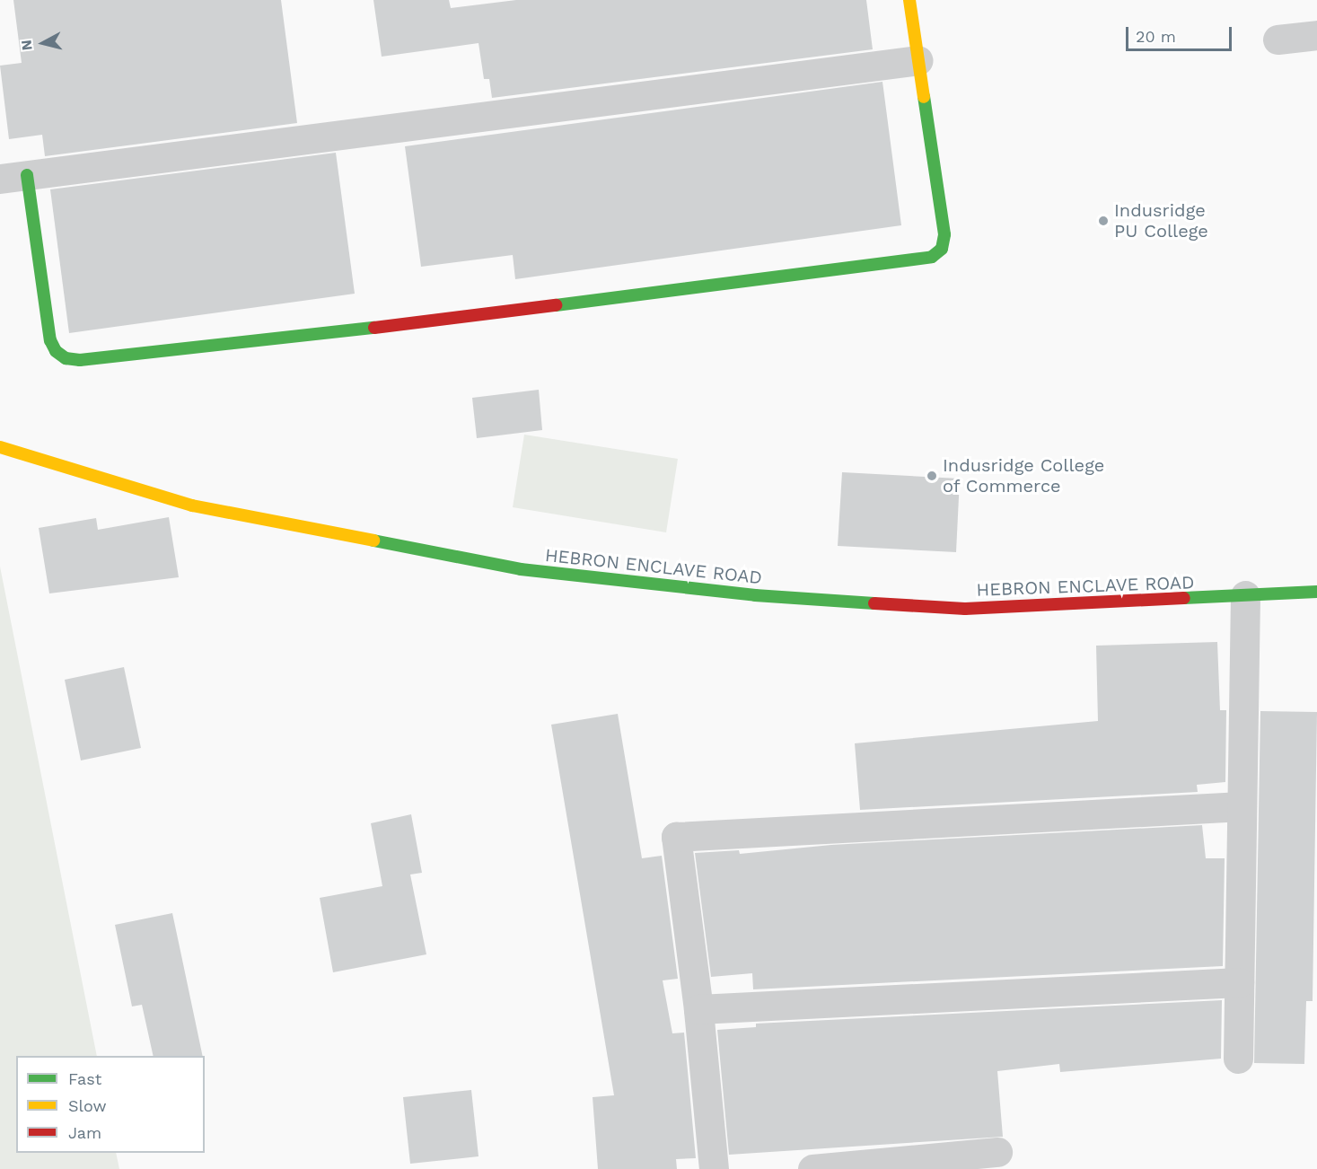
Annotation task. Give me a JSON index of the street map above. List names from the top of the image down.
{
  "streets": {
    "street": ["HEBRON ENCLAVE ROAD"]
  },
  "places": ["Indusridge PU College", "Indusridge College of Commerce"],
  "legend": ["Fast", "Slow", "Jam"],
  "scale_bar": "20 m",
  "north": "left"
}
